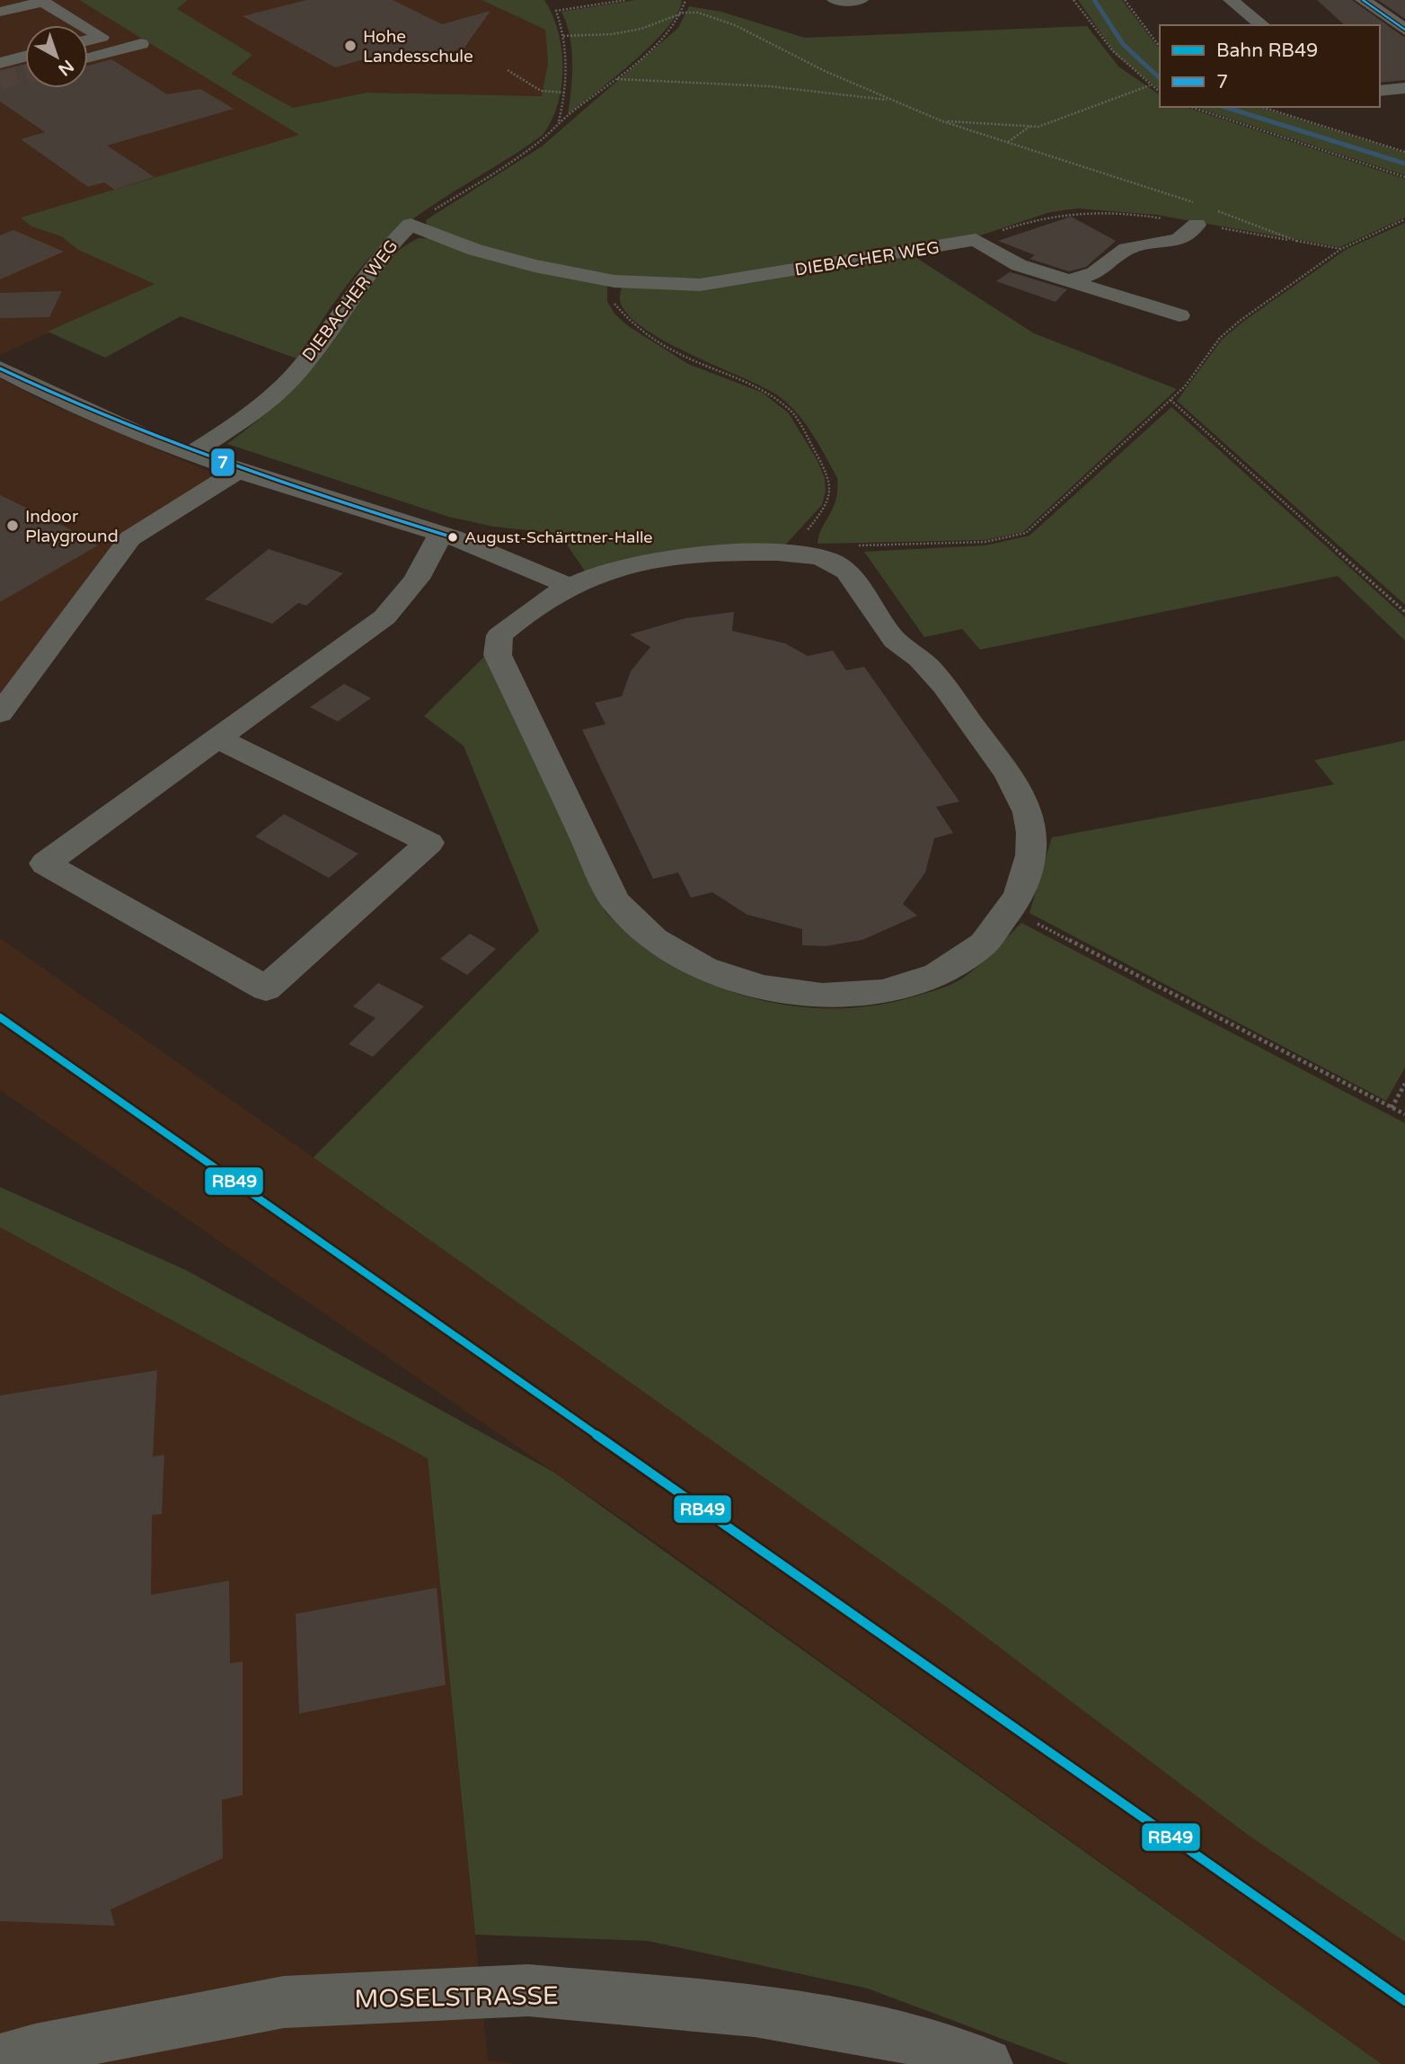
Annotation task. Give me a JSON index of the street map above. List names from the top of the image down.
{
  "streets": {
    "street": ["DIEBACHER WEG", "MOSELSTRASSE"]
  },
  "places": ["Hohe Landesschule", "Indoor Playground", "August-Schärttner-Halle"],
  "lines": ["transit line 7", "rail line RB49"],
  "legend": ["Bahn RB49", "7"],
  "north": "bottom right"
}
